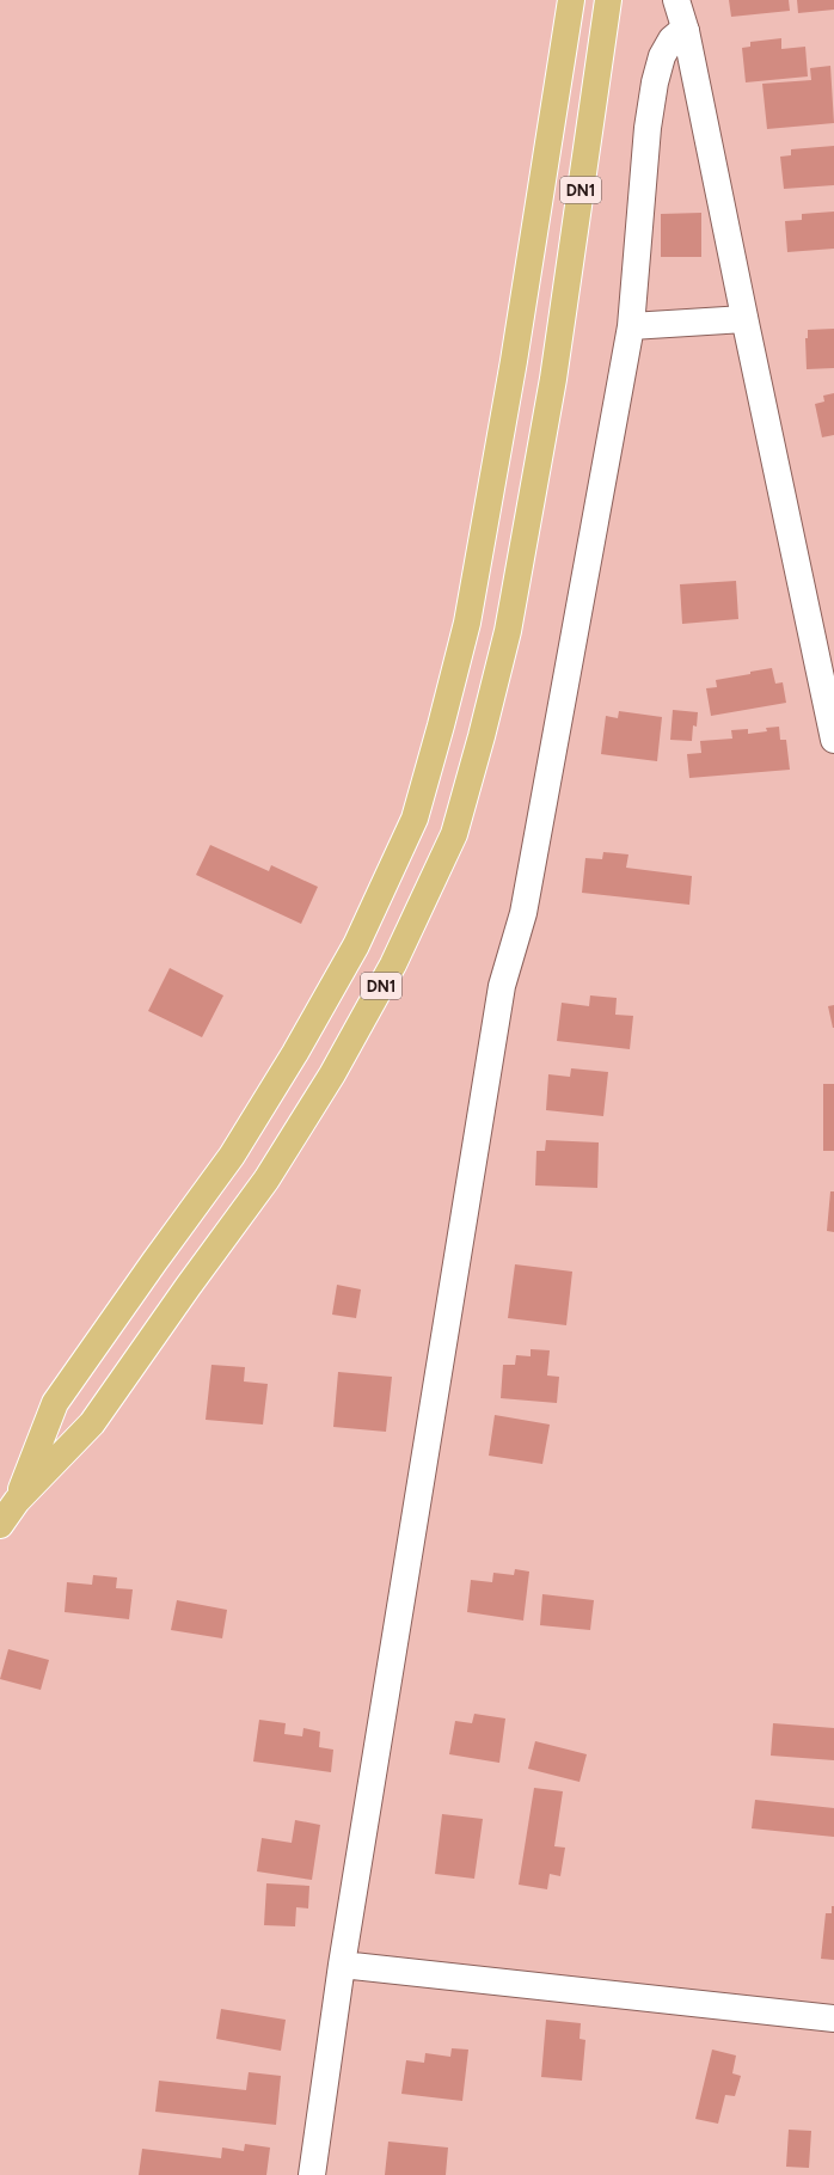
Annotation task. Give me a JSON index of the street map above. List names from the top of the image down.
{
  "streets": {
    "main road": ["DN1"]
  }
}
